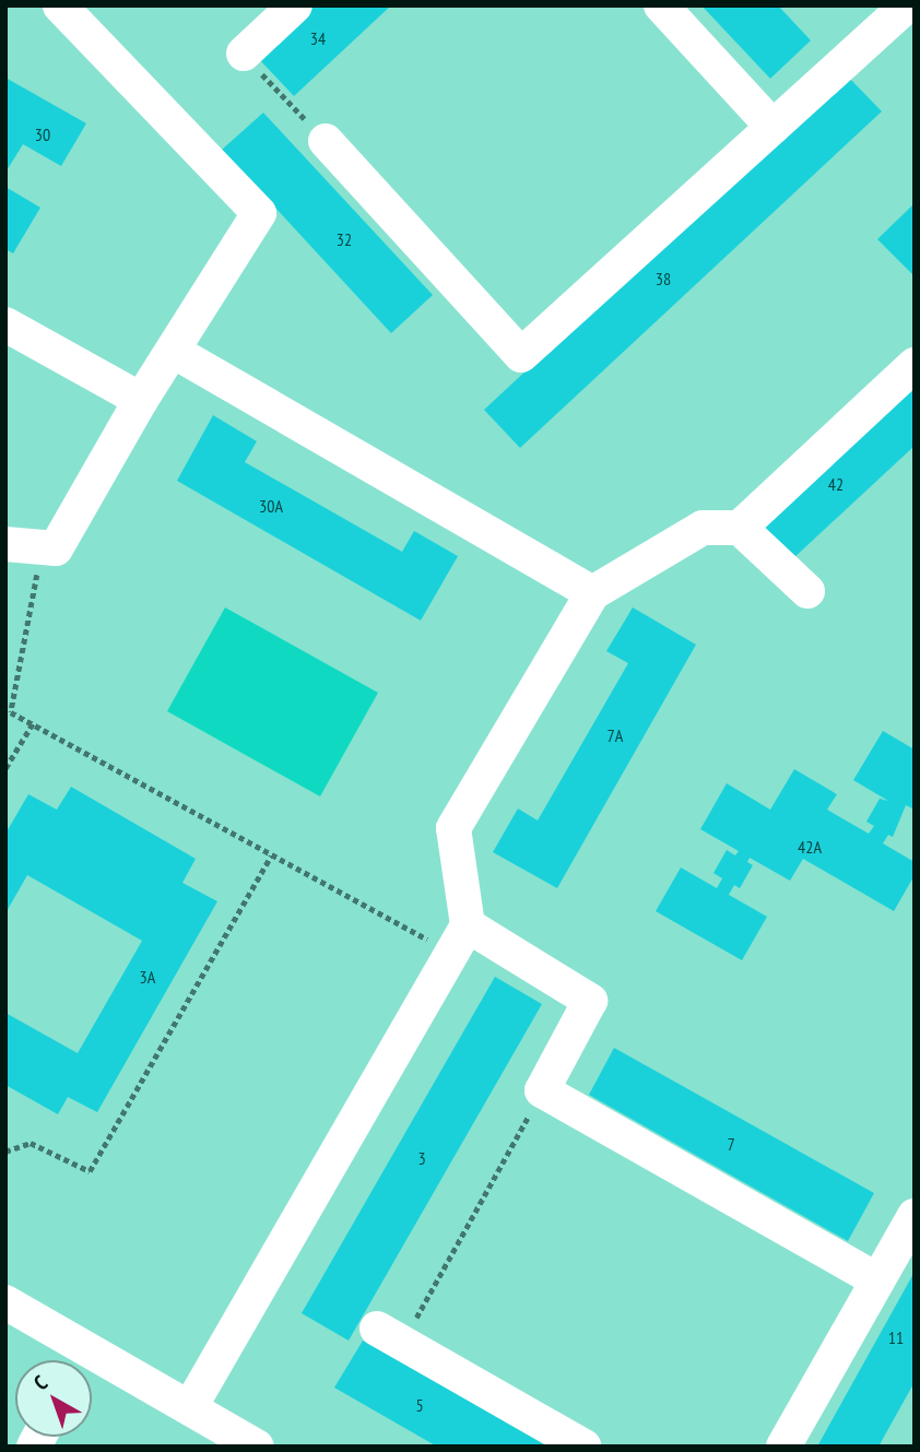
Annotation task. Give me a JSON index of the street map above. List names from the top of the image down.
{
  "house_numbers": [
    "34",
    "30",
    "32",
    "38",
    "42",
    "30А",
    "7А",
    "42А",
    "3А",
    "7",
    "3",
    "11",
    "5"
  ],
  "north": "top left"
}
